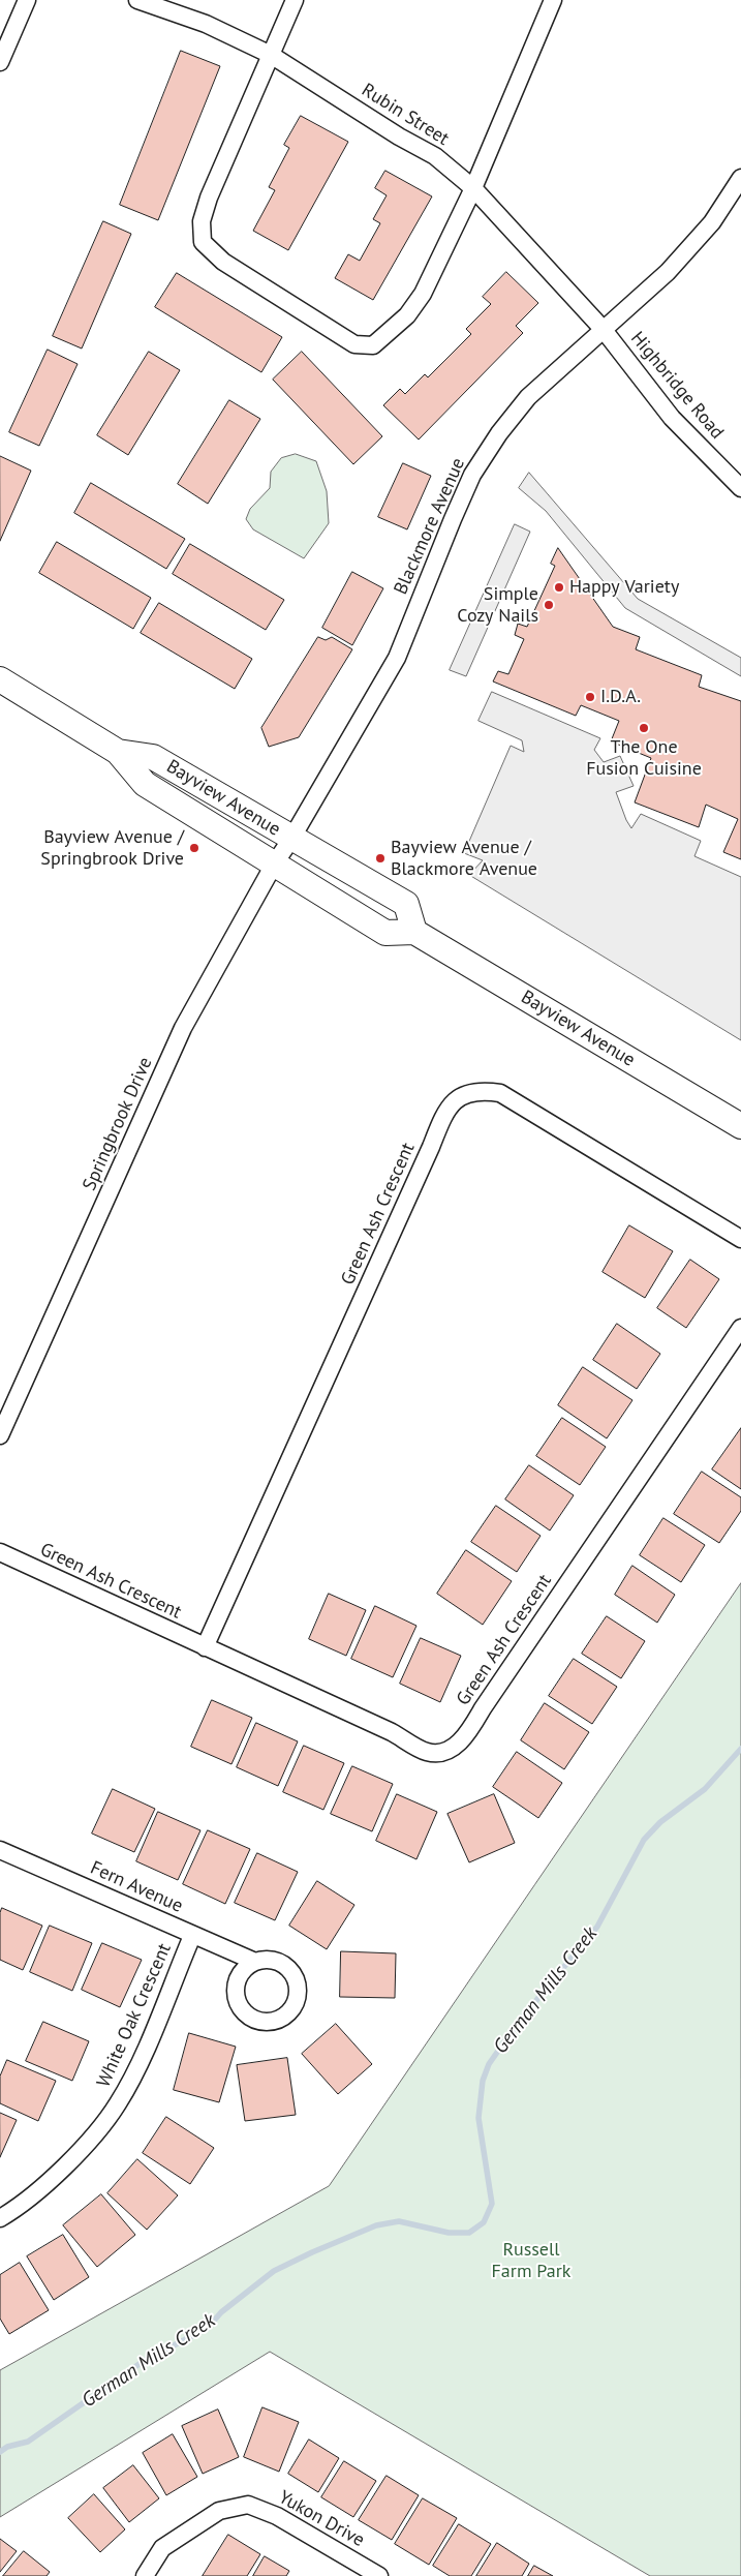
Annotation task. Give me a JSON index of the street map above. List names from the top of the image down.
{
  "streets": {
    "main road": ["Bayview Avenue"],
    "street": [
      "Rubin Street",
      "Highbridge Road",
      "Blackmore Avenue",
      "Springbrook Drive",
      "Green Ash Crescent",
      "Fern Avenue",
      "White Oak Crescent",
      "Yukon Drive"
    ]
  },
  "crossings": [
    ["Rubin Street", "Highbridge Road"],
    ["Rubin Street", "Blackmore Avenue"],
    ["Highbridge Road", "Blackmore Avenue"],
    ["Blackmore Avenue", "Bayview Avenue"],
    ["Blackmore Avenue", "Springbrook Drive"],
    ["Bayview Avenue", "Springbrook Drive"],
    ["Fern Avenue", "White Oak Crescent"]
  ],
  "water": ["German Mills Creek"],
  "parks": ["Russell Farm Park"],
  "places": [
    "Happy Variety",
    "Simple Cozy Nails",
    "I.D.A.",
    "The One Fusion Cuisine",
    "Bayview Avenue / Springbrook Drive",
    "Bayview Avenue / Blackmore Avenue"
  ]
}
